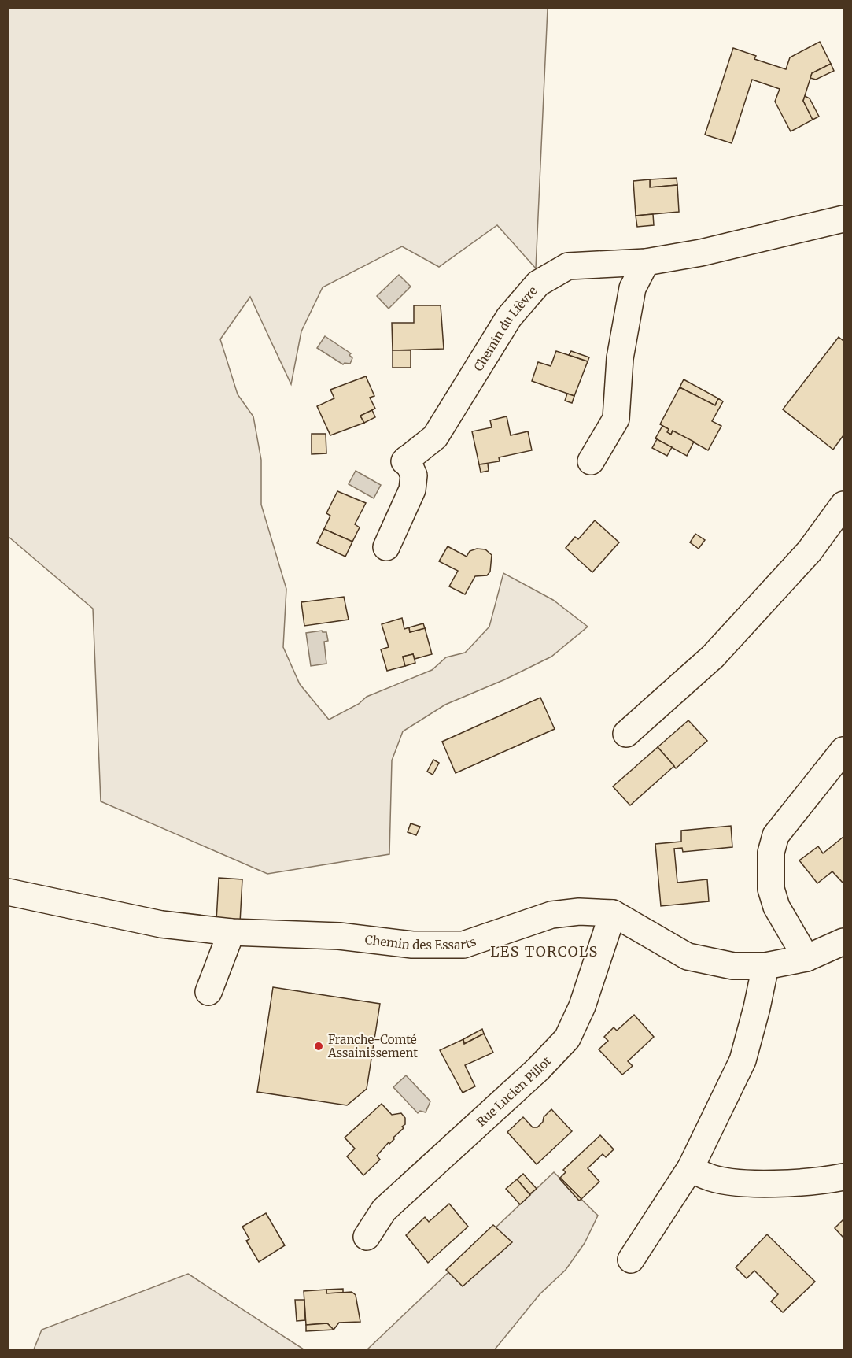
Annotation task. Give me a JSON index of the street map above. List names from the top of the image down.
{
  "streets": {
    "street": ["Chemin du Lièvre", "Chemin des Essarts", "Rue Lucien Pillot"]
  },
  "crossings": [
    ["Chemin des Essarts", "Rue Lucien Pillot"]
  ],
  "districts": ["LES TORCOLS"],
  "places": ["Franche-Comté Assainissement"]
}
